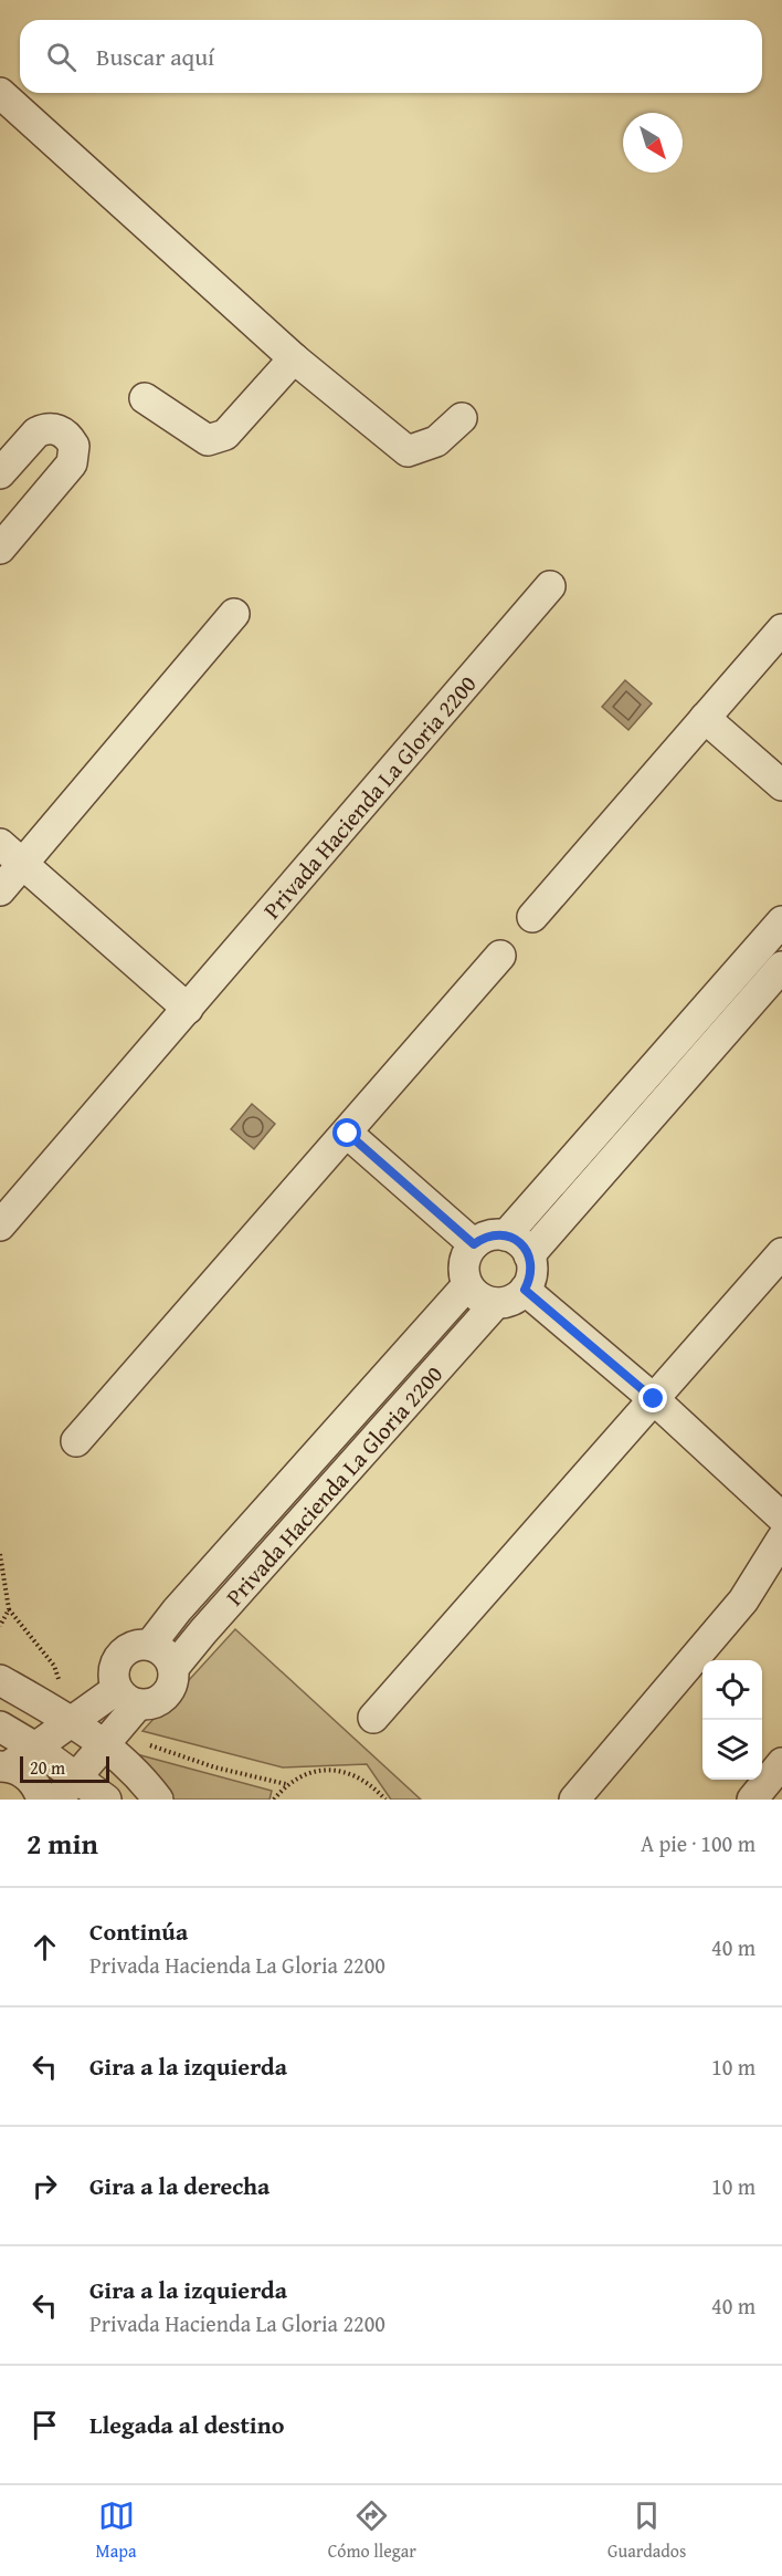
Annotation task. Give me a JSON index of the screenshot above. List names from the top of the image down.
{
  "streets": {
    "street": ["Privada Hacienda La Gloria 2200"]
  },
  "scale_bar": "20 m",
  "north": "bottom right",
  "page": {
    "search": "Buscar aquí",
    "scale": "20 m",
    "heading": ["2 min", "A pie · 100 m"],
    "list": [
      ["Continúa", "Privada Hacienda La Gloria 2200", "40 m"],
      ["Gira a la izquierda", "10 m"],
      ["Gira a la derecha", "10 m"],
      ["Gira a la izquierda", "Privada Hacienda La Gloria 2200", "40 m"],
      "Llegada al destino"
    ],
    "nav": ["Mapa", "Cómo llegar", "Guardados"]
  }
}
